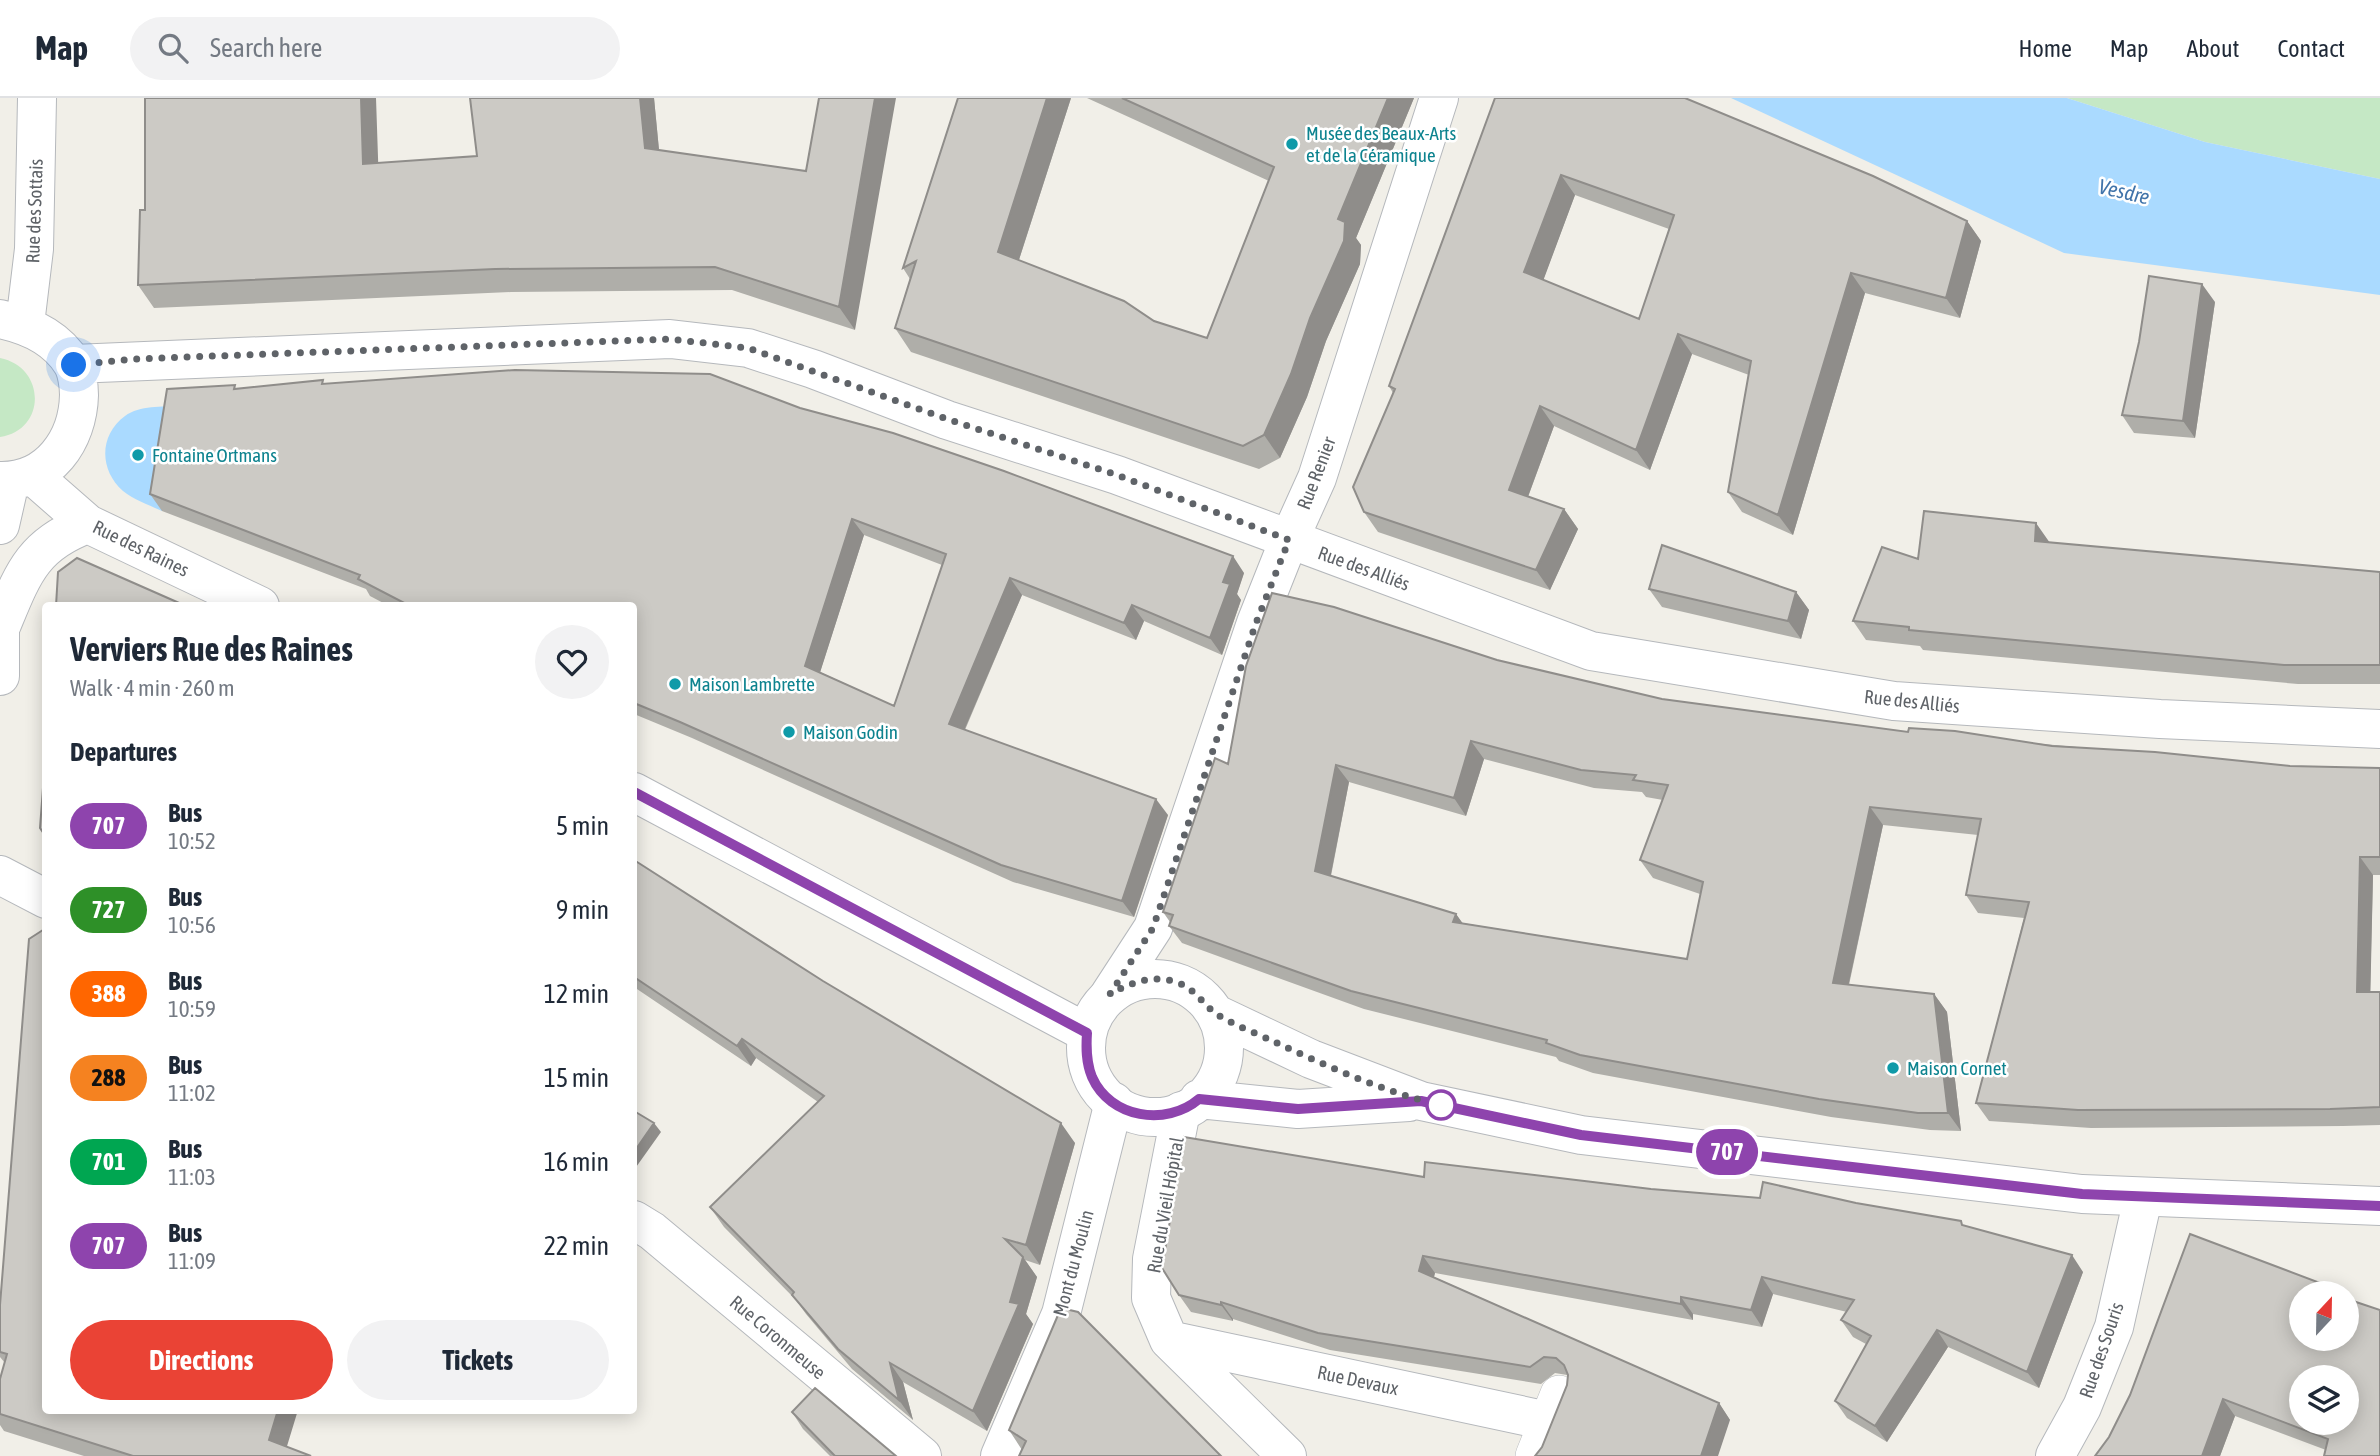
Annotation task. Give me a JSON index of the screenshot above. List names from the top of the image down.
{
  "streets": {
    "street": [
      "Rue des Sottais",
      "Rue Renier",
      "Rue des Raines",
      "Rue des Alliés",
      "Rue du Vieil Hôpital",
      "Mont du Moulin",
      "Rue Coronmeuse",
      "Rue des Souris",
      "Rue Devaux"
    ]
  },
  "crossings": [
    ["Rue Renier", "Rue des Alliés"],
    ["Rue Renier", "Rue du Vieil Hôpital"],
    ["Rue Renier", "Mont du Moulin"],
    ["Rue du Vieil Hôpital", "Mont du Moulin"],
    ["Rue du Vieil Hôpital", "Rue Devaux"]
  ],
  "water": ["Vesdre"],
  "places": [
    "Musée des Beaux-Arts et de la Céramique",
    "Fontaine Ortmans",
    "Maison Lambrette",
    "Maison Godin",
    "Maison Cornet"
  ],
  "lines": ["bus line 707"],
  "north": "top",
  "page": {
    "header": "Map",
    "search": "Search here",
    "nav": [
      "Home",
      "Map",
      "About",
      "Contact"
    ],
    "on_map": "707",
    "heading": [
      ["Verviers Rue des Raines", "Walk · 4 min · 260 m"],
      "Departures"
    ],
    "list": [
      {
        "mark": "707",
        "name": "Bus",
        "note": "10:52",
        "value": "5 min"
      },
      {
        "mark": "727",
        "name": "Bus",
        "note": "10:56",
        "value": "9 min"
      },
      {
        "mark": "388",
        "name": "Bus",
        "note": "10:59",
        "value": "12 min"
      },
      {
        "mark": "288",
        "name": "Bus",
        "note": "11:02",
        "value": "15 min"
      },
      {
        "mark": "701",
        "name": "Bus",
        "note": "11:03",
        "value": "16 min"
      },
      {
        "mark": "707",
        "name": "Bus",
        "note": "11:09",
        "value": "22 min"
      }
    ],
    "buttons": ["Directions", "Tickets"]
  }
}
